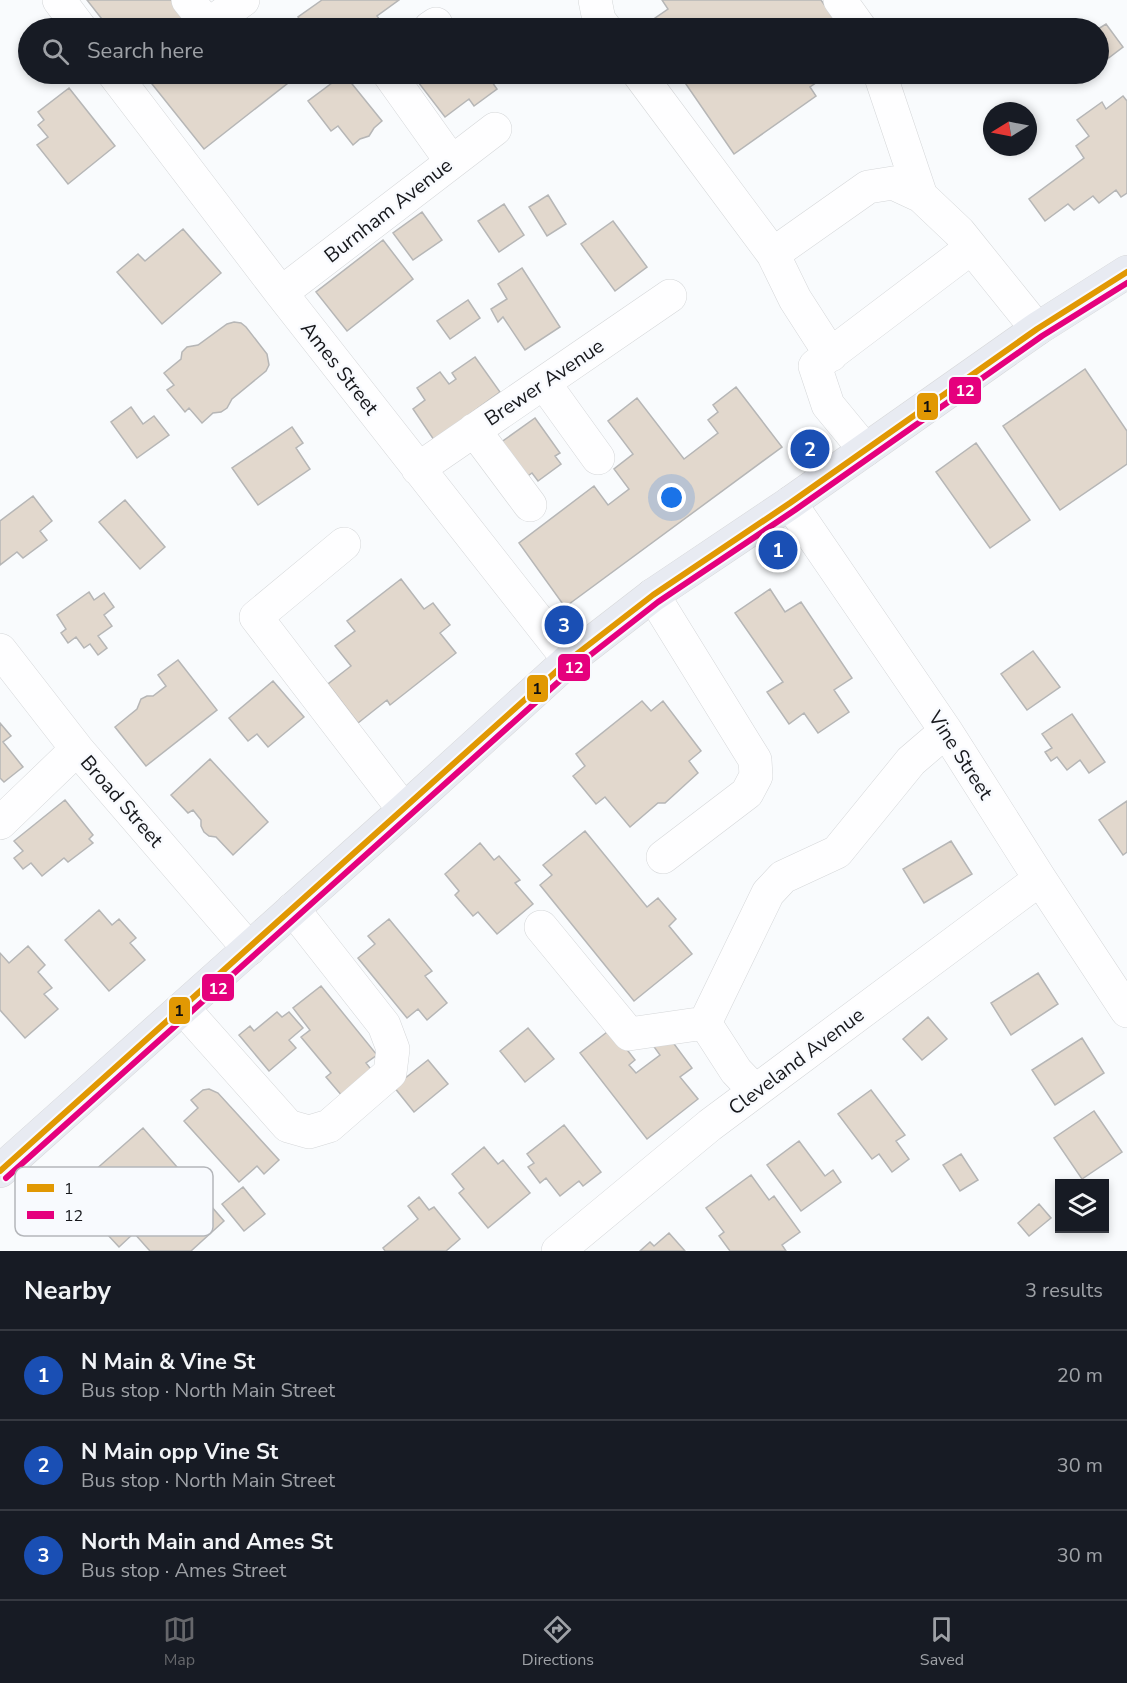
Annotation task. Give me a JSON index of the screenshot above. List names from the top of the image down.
{
  "streets": {
    "street": [
      "Burnham Avenue",
      "Ames Street",
      "Brewer Avenue",
      "Vine Street",
      "Broad Street",
      "Cleveland Avenue"
    ]
  },
  "crossings": [
    ["Burnham Avenue", "Ames Street"],
    ["Ames Street", "Brewer Avenue"],
    ["Vine Street", "Cleveland Avenue"]
  ],
  "lines": ["transit line 1", "transit line 12"],
  "legend": ["1", "12"],
  "north": "left",
  "page": {
    "search": "Search here",
    "pins": ["2", "1", "3"],
    "heading": ["Nearby", "3 results"],
    "list": [
      {
        "mark": "1",
        "name": "N Main & Vine St",
        "note": "Bus stop · North Main Street",
        "value": "20 m"
      },
      {
        "mark": "2",
        "name": "N Main opp Vine St",
        "note": "Bus stop · North Main Street",
        "value": "30 m"
      },
      {
        "mark": "3",
        "name": "North Main and Ames St",
        "note": "Bus stop · Ames Street",
        "value": "30 m"
      }
    ],
    "nav": ["Map", "Directions", "Saved"]
  }
}
